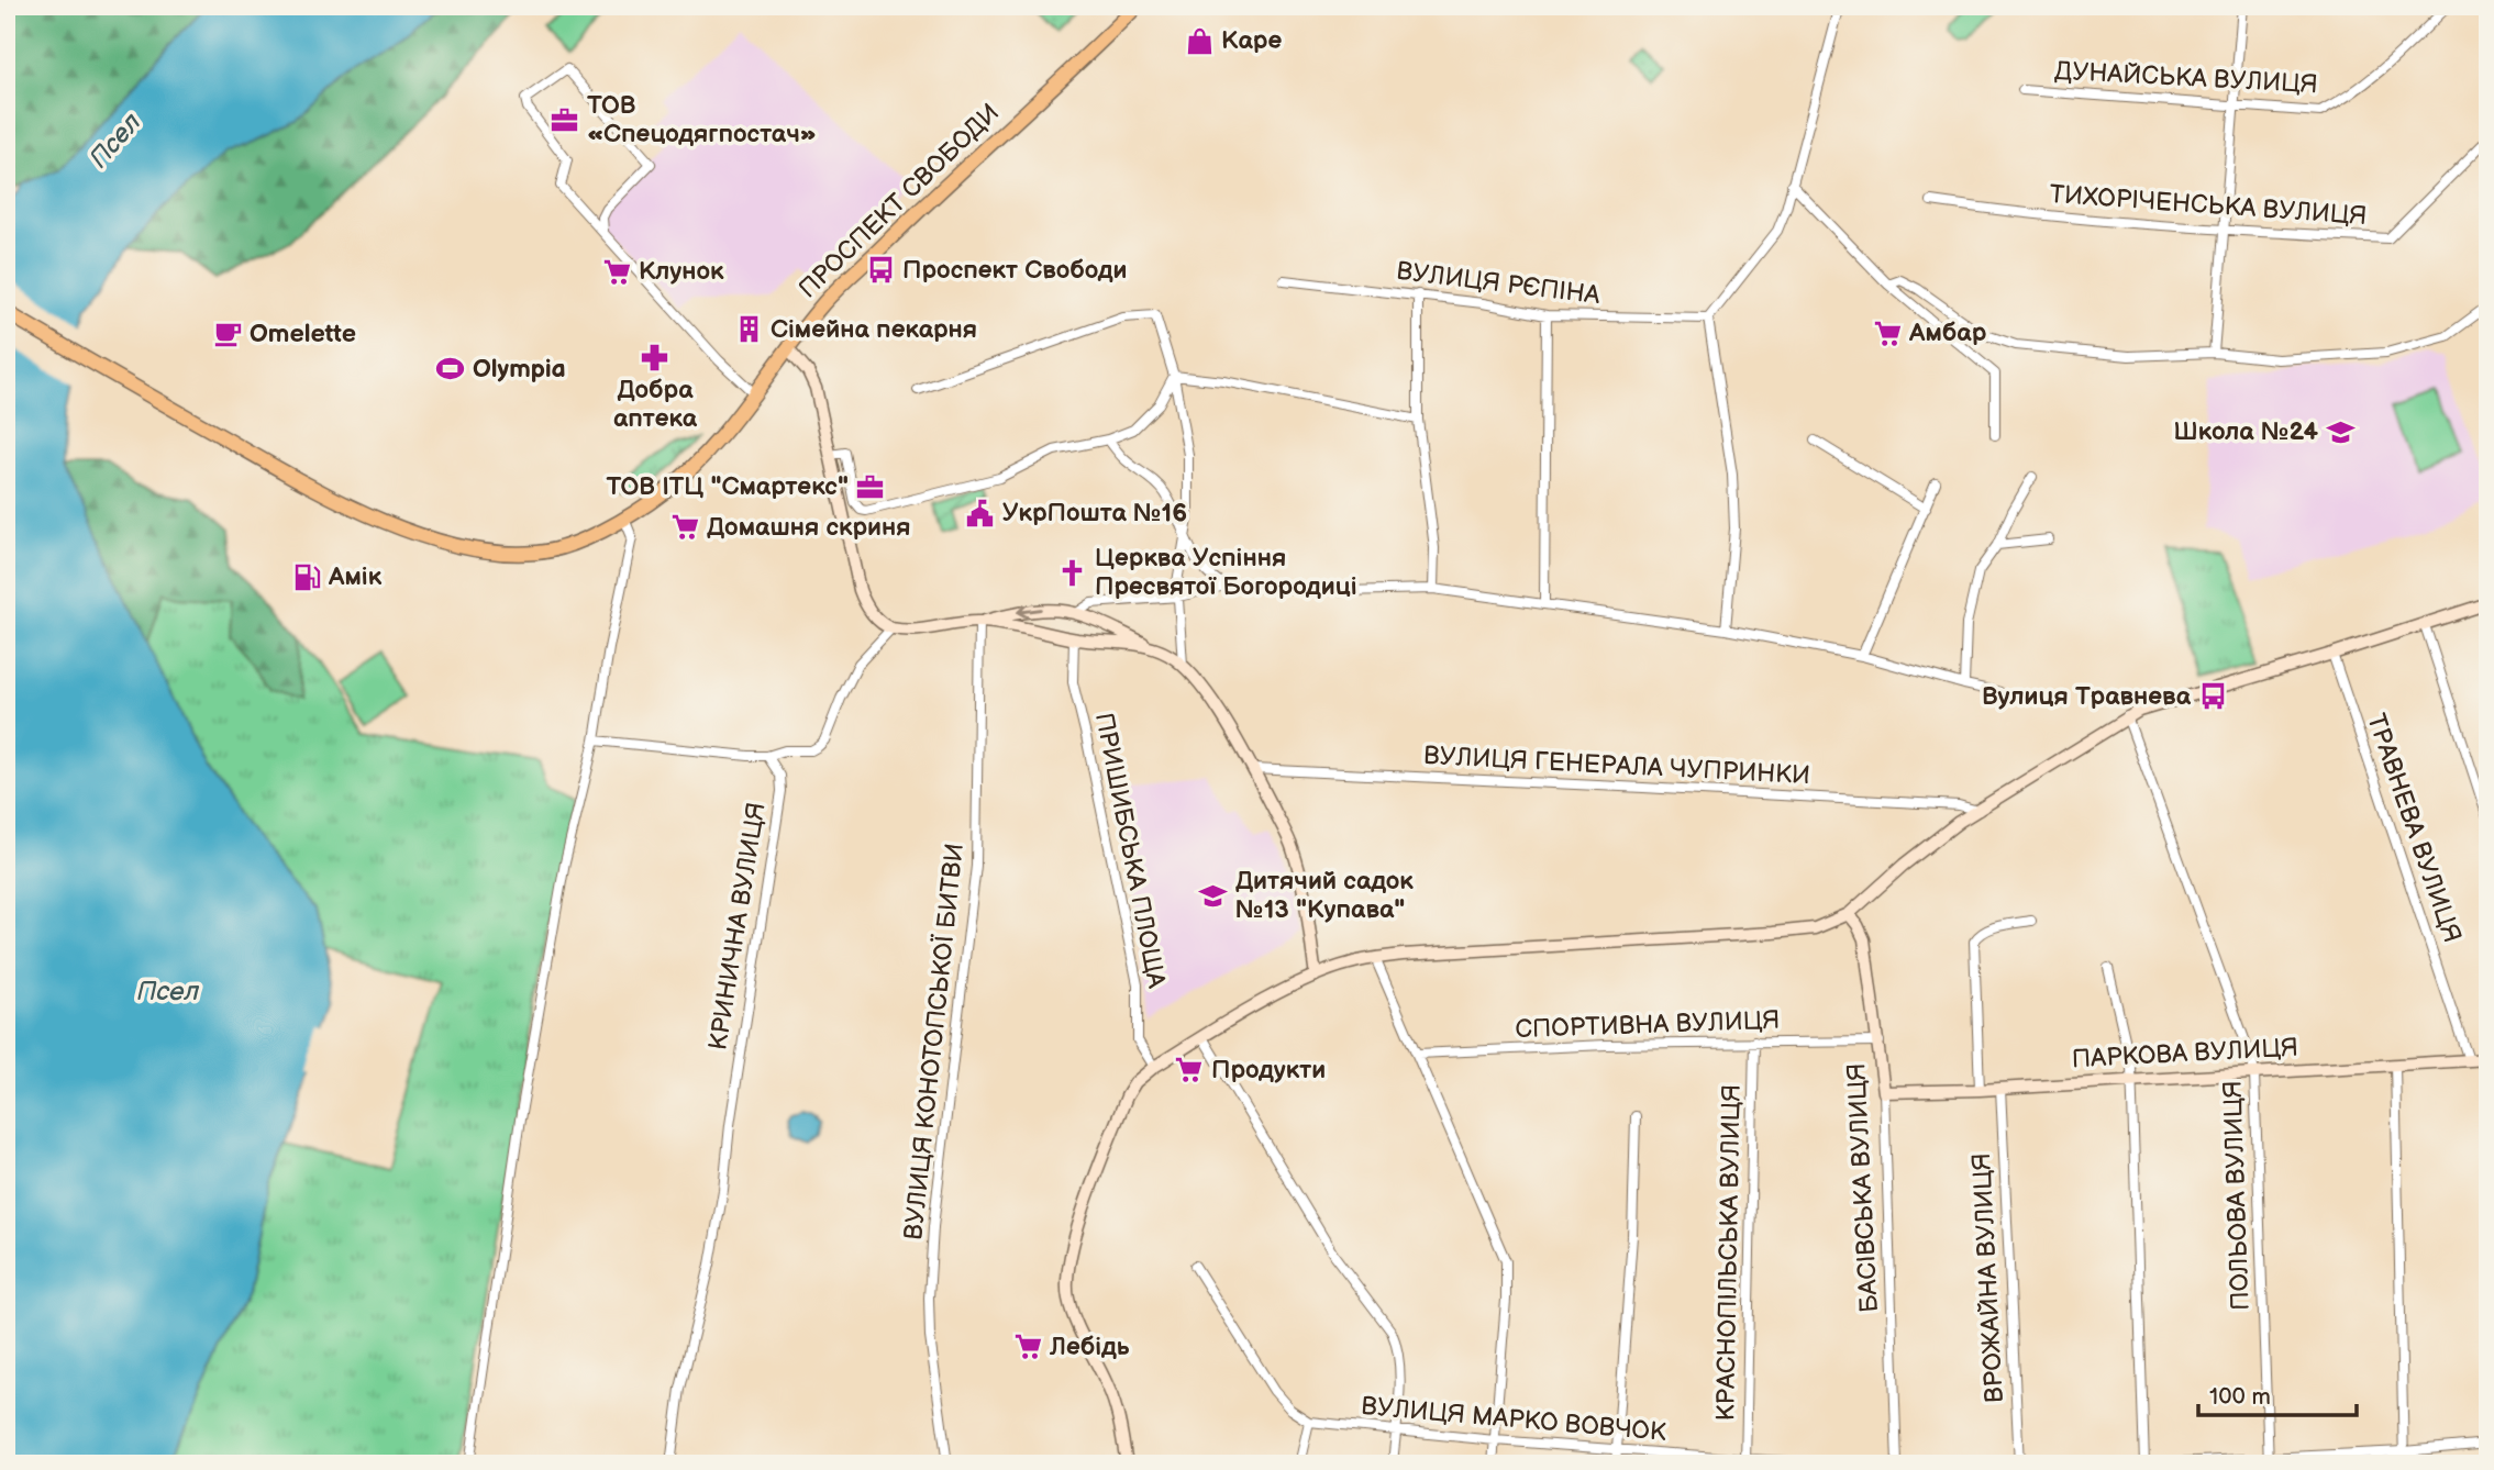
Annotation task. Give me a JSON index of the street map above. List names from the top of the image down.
{
  "streets": {
    "main road": ["ПРОСПЕКТ СВОБОДИ"],
    "street": [
      "ДУНАЙСЬКА ВУЛИЦЯ",
      "ТИХОРІЧЕНСЬКА ВУЛИЦЯ",
      "ВУЛИЦЯ РЄПІНА",
      "ВУЛИЦЯ ГЕНЕРАЛА ЧУПРИНКИ",
      "ТРАВНЕВА ВУЛИЦЯ",
      "ПРИШИБСЬКА ПЛОЩА",
      "КРИНИЧНА ВУЛИЦЯ",
      "СПОРТИВНА ВУЛИЦЯ",
      "ВУЛИЦЯ КОНОТОПСЬКОЇ БИТВИ",
      "ПАРКОВА ВУЛИЦЯ",
      "БАСІВСЬКА ВУЛИЦЯ",
      "ПОЛЬОВА ВУЛИЦЯ",
      "КРАСНОПІЛЬСЬКА ВУЛИЦЯ",
      "ВРОЖАЙНА ВУЛИЦЯ",
      "ВУЛИЦЯ МАРКО ВОВЧОК"
    ]
  },
  "crossings": [
    ["ТРАВНЕВА ВУЛИЦЯ", "ПАРКОВА ВУЛИЦЯ"],
    ["СПОРТИВНА ВУЛИЦЯ", "БАСІВСЬКА ВУЛИЦЯ"],
    ["СПОРТИВНА ВУЛИЦЯ", "КРАСНОПІЛЬСЬКА ВУЛИЦЯ"],
    ["ПАРКОВА ВУЛИЦЯ", "БАСІВСЬКА ВУЛИЦЯ"],
    ["ПАРКОВА ВУЛИЦЯ", "ПОЛЬОВА ВУЛИЦЯ"],
    ["ПАРКОВА ВУЛИЦЯ", "ВРОЖАЙНА ВУЛИЦЯ"],
    ["КРАСНОПІЛЬСЬКА ВУЛИЦЯ", "ВУЛИЦЯ МАРКО ВОВЧОК"]
  ],
  "water": ["Псел"],
  "places": {
    "shop": ["Каре"],
    "office": ["ТОВ «Спецодягпостач»", "ТОВ ІТЦ \"Смартекс\""],
    "bus stop": ["Проспект Свободи", "Вулиця Травнева"],
    "supermarket": [
      "Клунок",
      "Амбар",
      "Домашня скриня",
      "Продукти",
      "Лебідь"
    ],
    "building": ["Сімейна пекарня"],
    "cafe": ["Omelette"],
    "pharmacy": ["Добра аптека"],
    "sports": ["Olympia"],
    "school or university": ["Школа №24", "Дитячий садок №13 \"Купава\""],
    "public building": ["УкрПошта №16"],
    "church": ["Церква Успіння Пресвятої Богородиці"],
    "fuel station": ["Амік"]
  },
  "scale_bar": "100 m"
}
